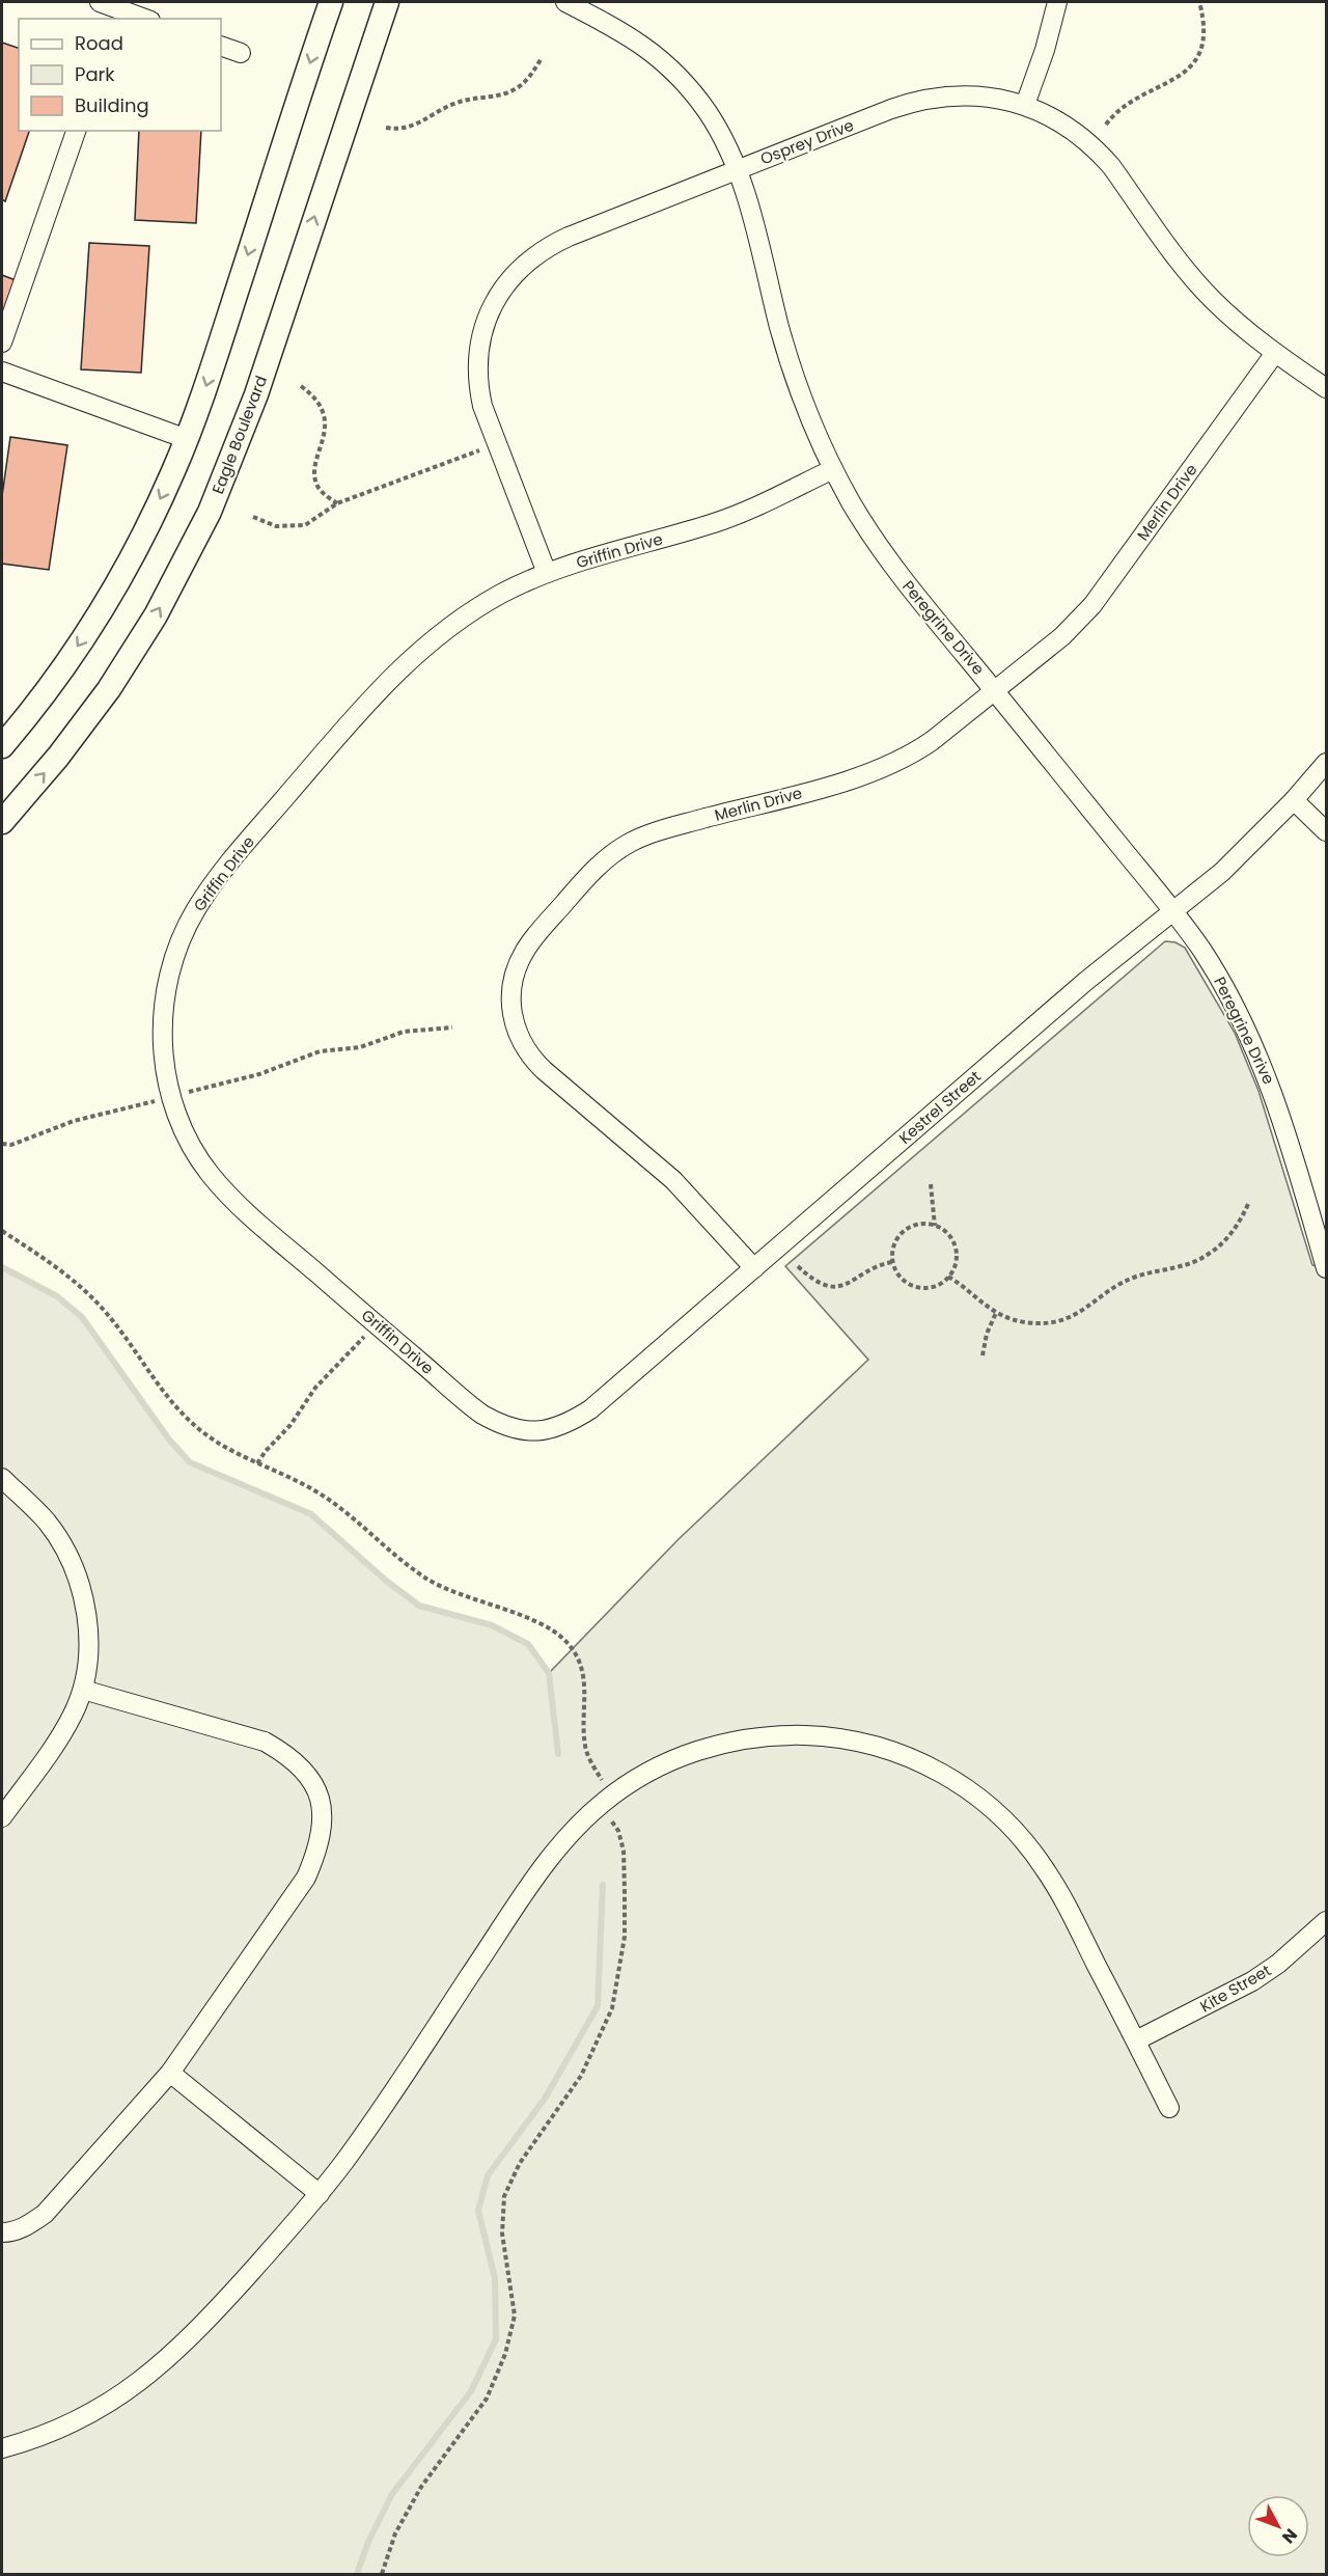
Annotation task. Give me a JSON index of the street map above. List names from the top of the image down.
{
  "streets": {
    "street": [
      "Osprey Drive",
      "Eagle Boulevard",
      "Merlin Drive",
      "Griffin Drive",
      "Peregrine Drive",
      "Kestrel Street",
      "Kite Street"
    ]
  },
  "crossings": [
    ["Osprey Drive", "Merlin Drive"],
    ["Osprey Drive", "Griffin Drive"],
    ["Osprey Drive", "Peregrine Drive"],
    ["Merlin Drive", "Peregrine Drive"],
    ["Merlin Drive", "Kestrel Street"],
    ["Griffin Drive", "Peregrine Drive"],
    ["Griffin Drive", "Kestrel Street"],
    ["Peregrine Drive", "Kestrel Street"]
  ],
  "legend": ["Road", "Park", "Building"],
  "north": "bottom right"
}
